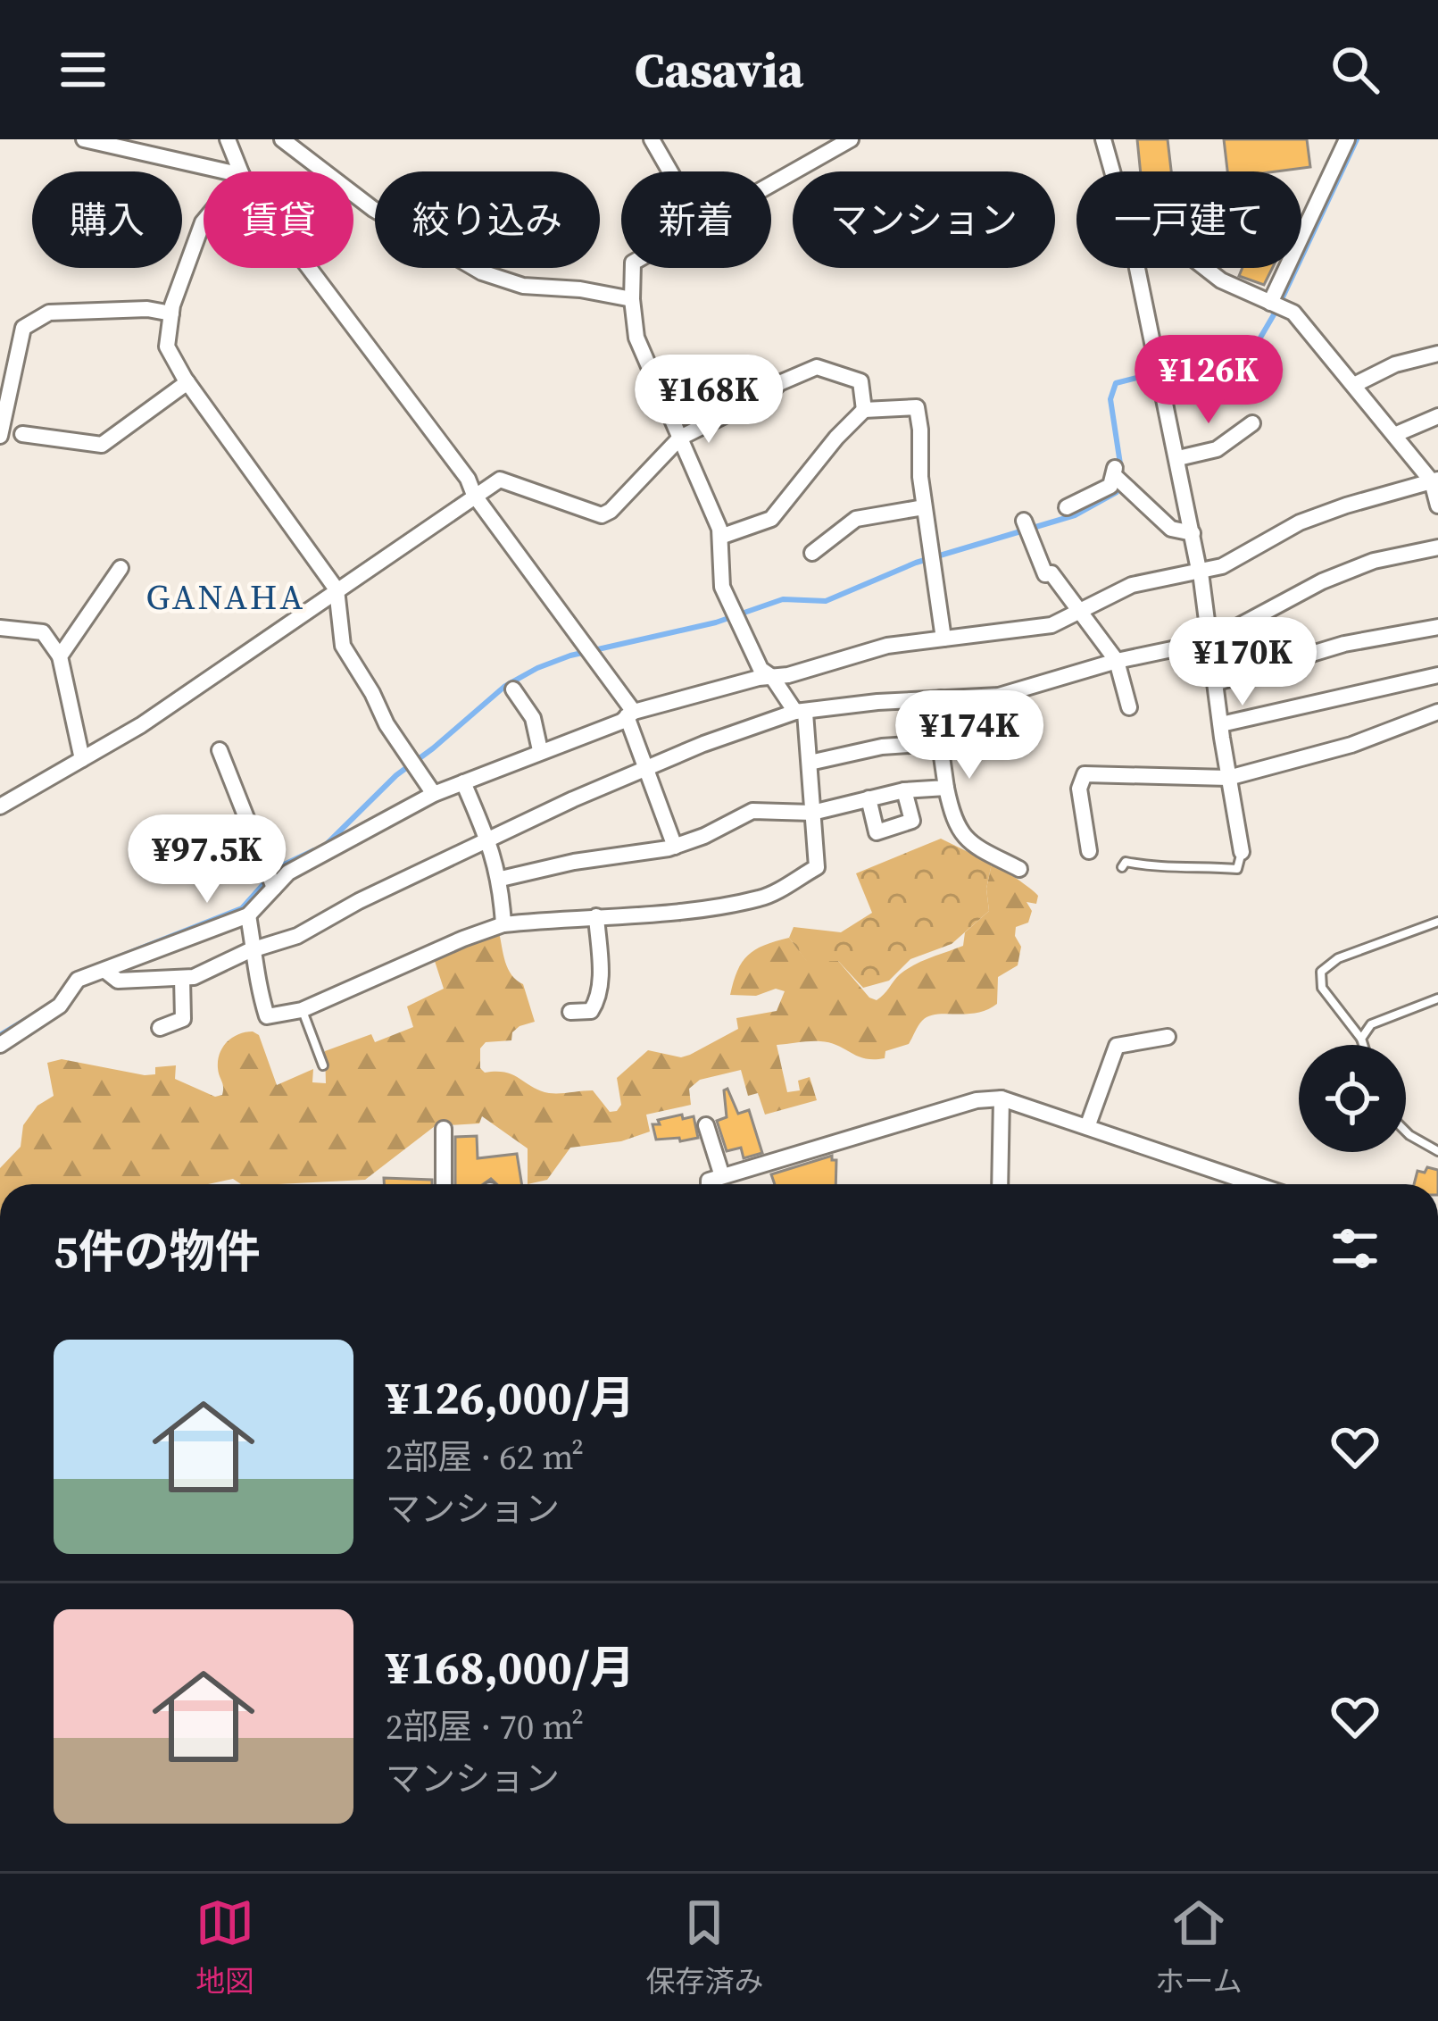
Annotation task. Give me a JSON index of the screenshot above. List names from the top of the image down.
{
  "districts": ["GANAHA"],
  "page": {
    "header": "Casavia",
    "chip": [
      "購入",
      "賃貸",
      "絞り込み",
      "新着",
      "マンション",
      "一戸建て"
    ],
    "price": [
      "¥126K",
      "¥168K",
      "¥170K",
      "¥174K",
      "¥97.5K"
    ],
    "heading": "5件の物件",
    "list": [
      {
        "name": "¥126,000/月",
        "note": "2部屋 · 62 m² · マンション"
      },
      {
        "name": "¥168,000/月",
        "note": "2部屋 · 70 m² · マンション"
      }
    ],
    "tabs": ["地図", "保存済み", "ホーム"]
  }
}
